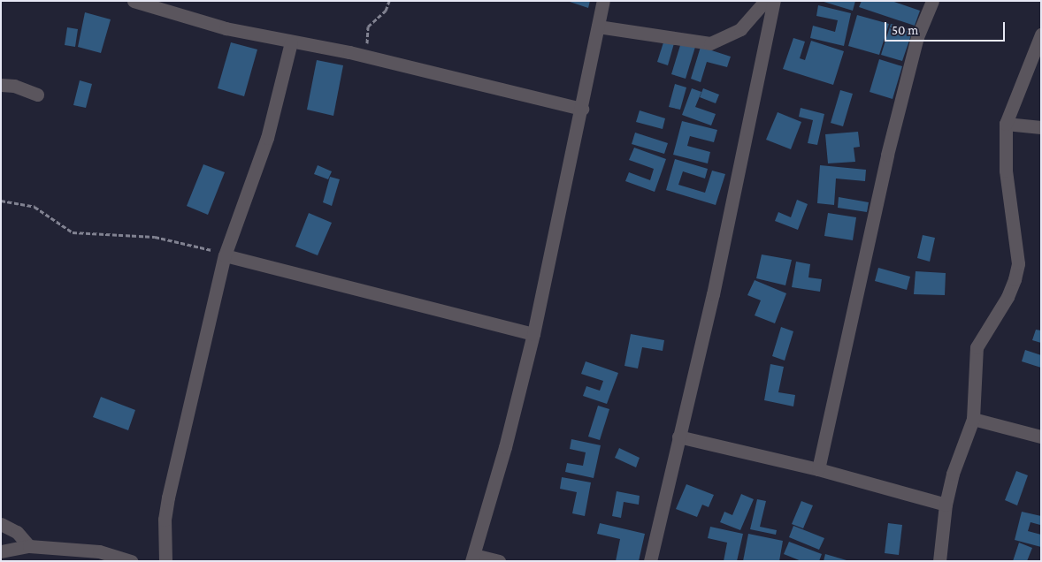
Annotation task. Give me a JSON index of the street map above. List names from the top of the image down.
{
  "scale_bar": "50 m"
}
